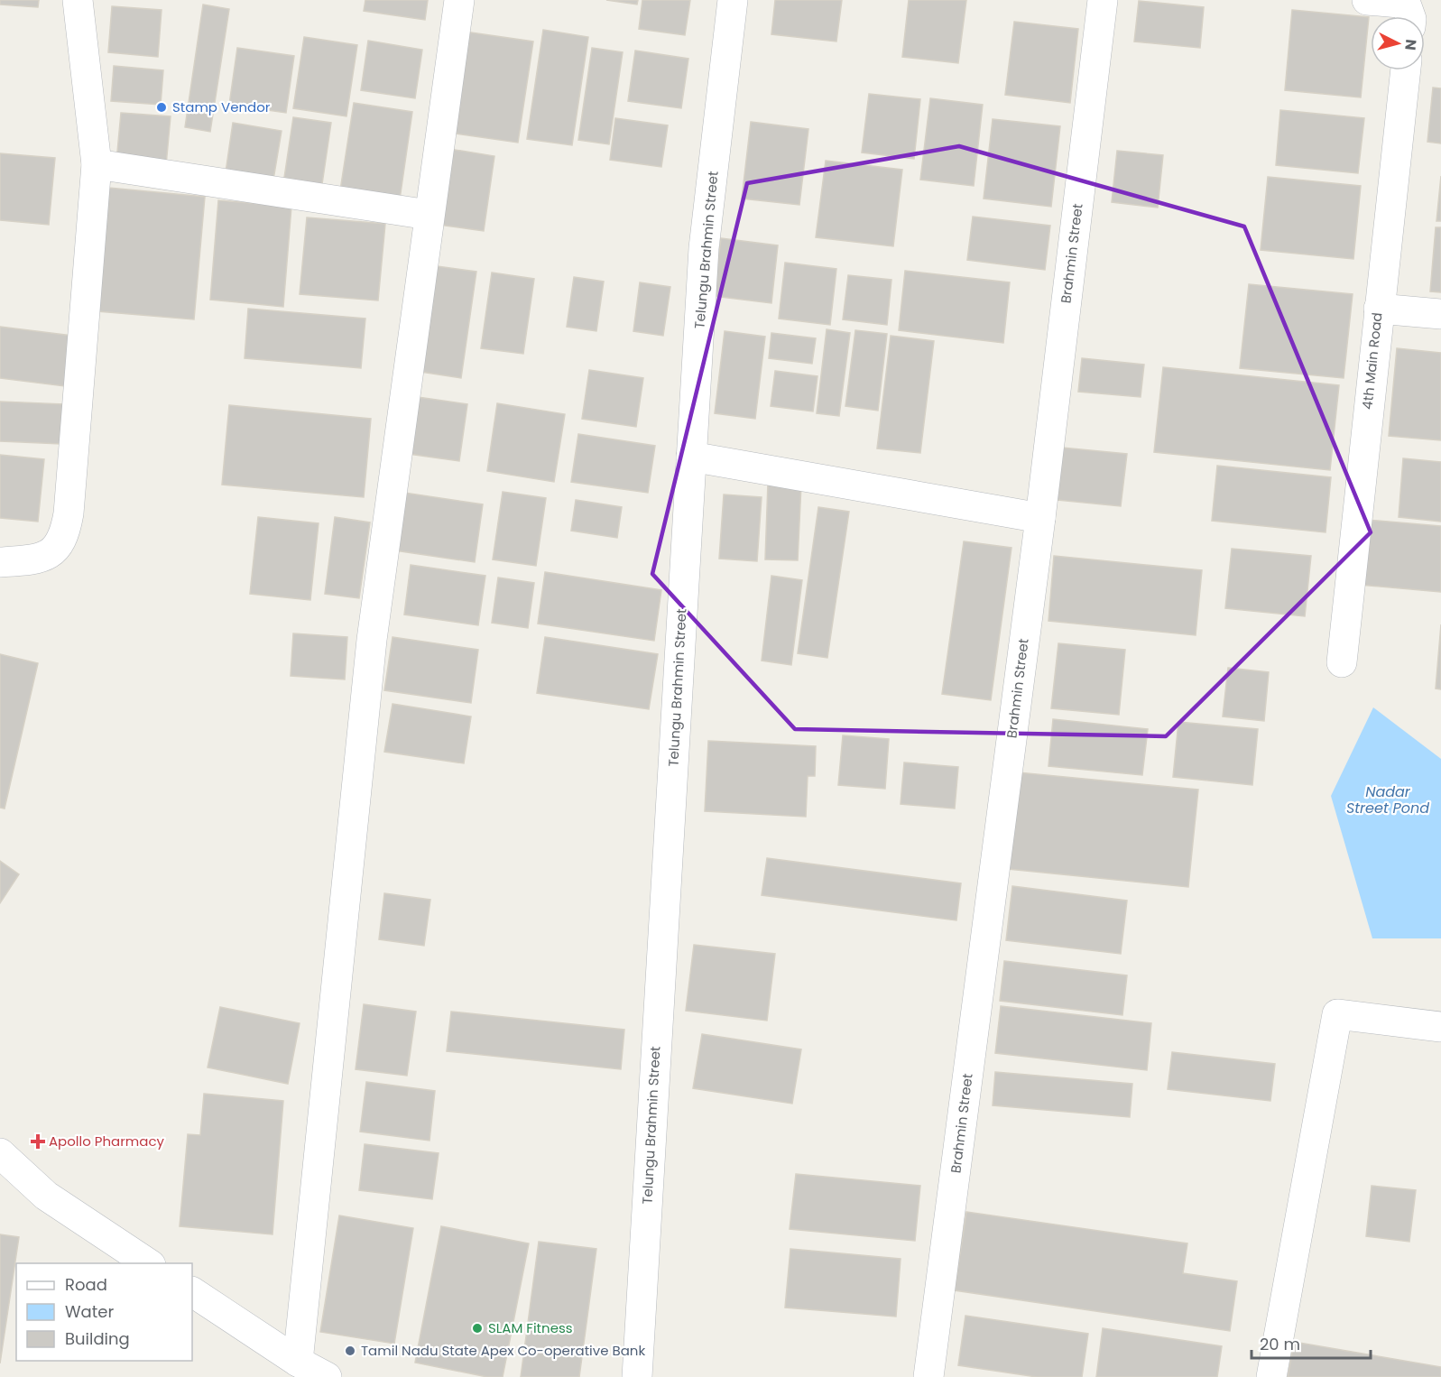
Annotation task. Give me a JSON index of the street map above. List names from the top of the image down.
{
  "streets": {
    "street": ["Telungu Brahmin Street", "Brahmin Street", "4th Main Road"]
  },
  "water": ["Nadar Street Pond"],
  "places": {
    "other": ["Stamp Vendor", "SLAM Fitness", "Tamil Nadu State Apex Co-operative Bank"],
    "health": ["Apollo Pharmacy"]
  },
  "legend": ["Road", "Water", "Building"],
  "scale_bar": "20 m",
  "north": "right"
}
